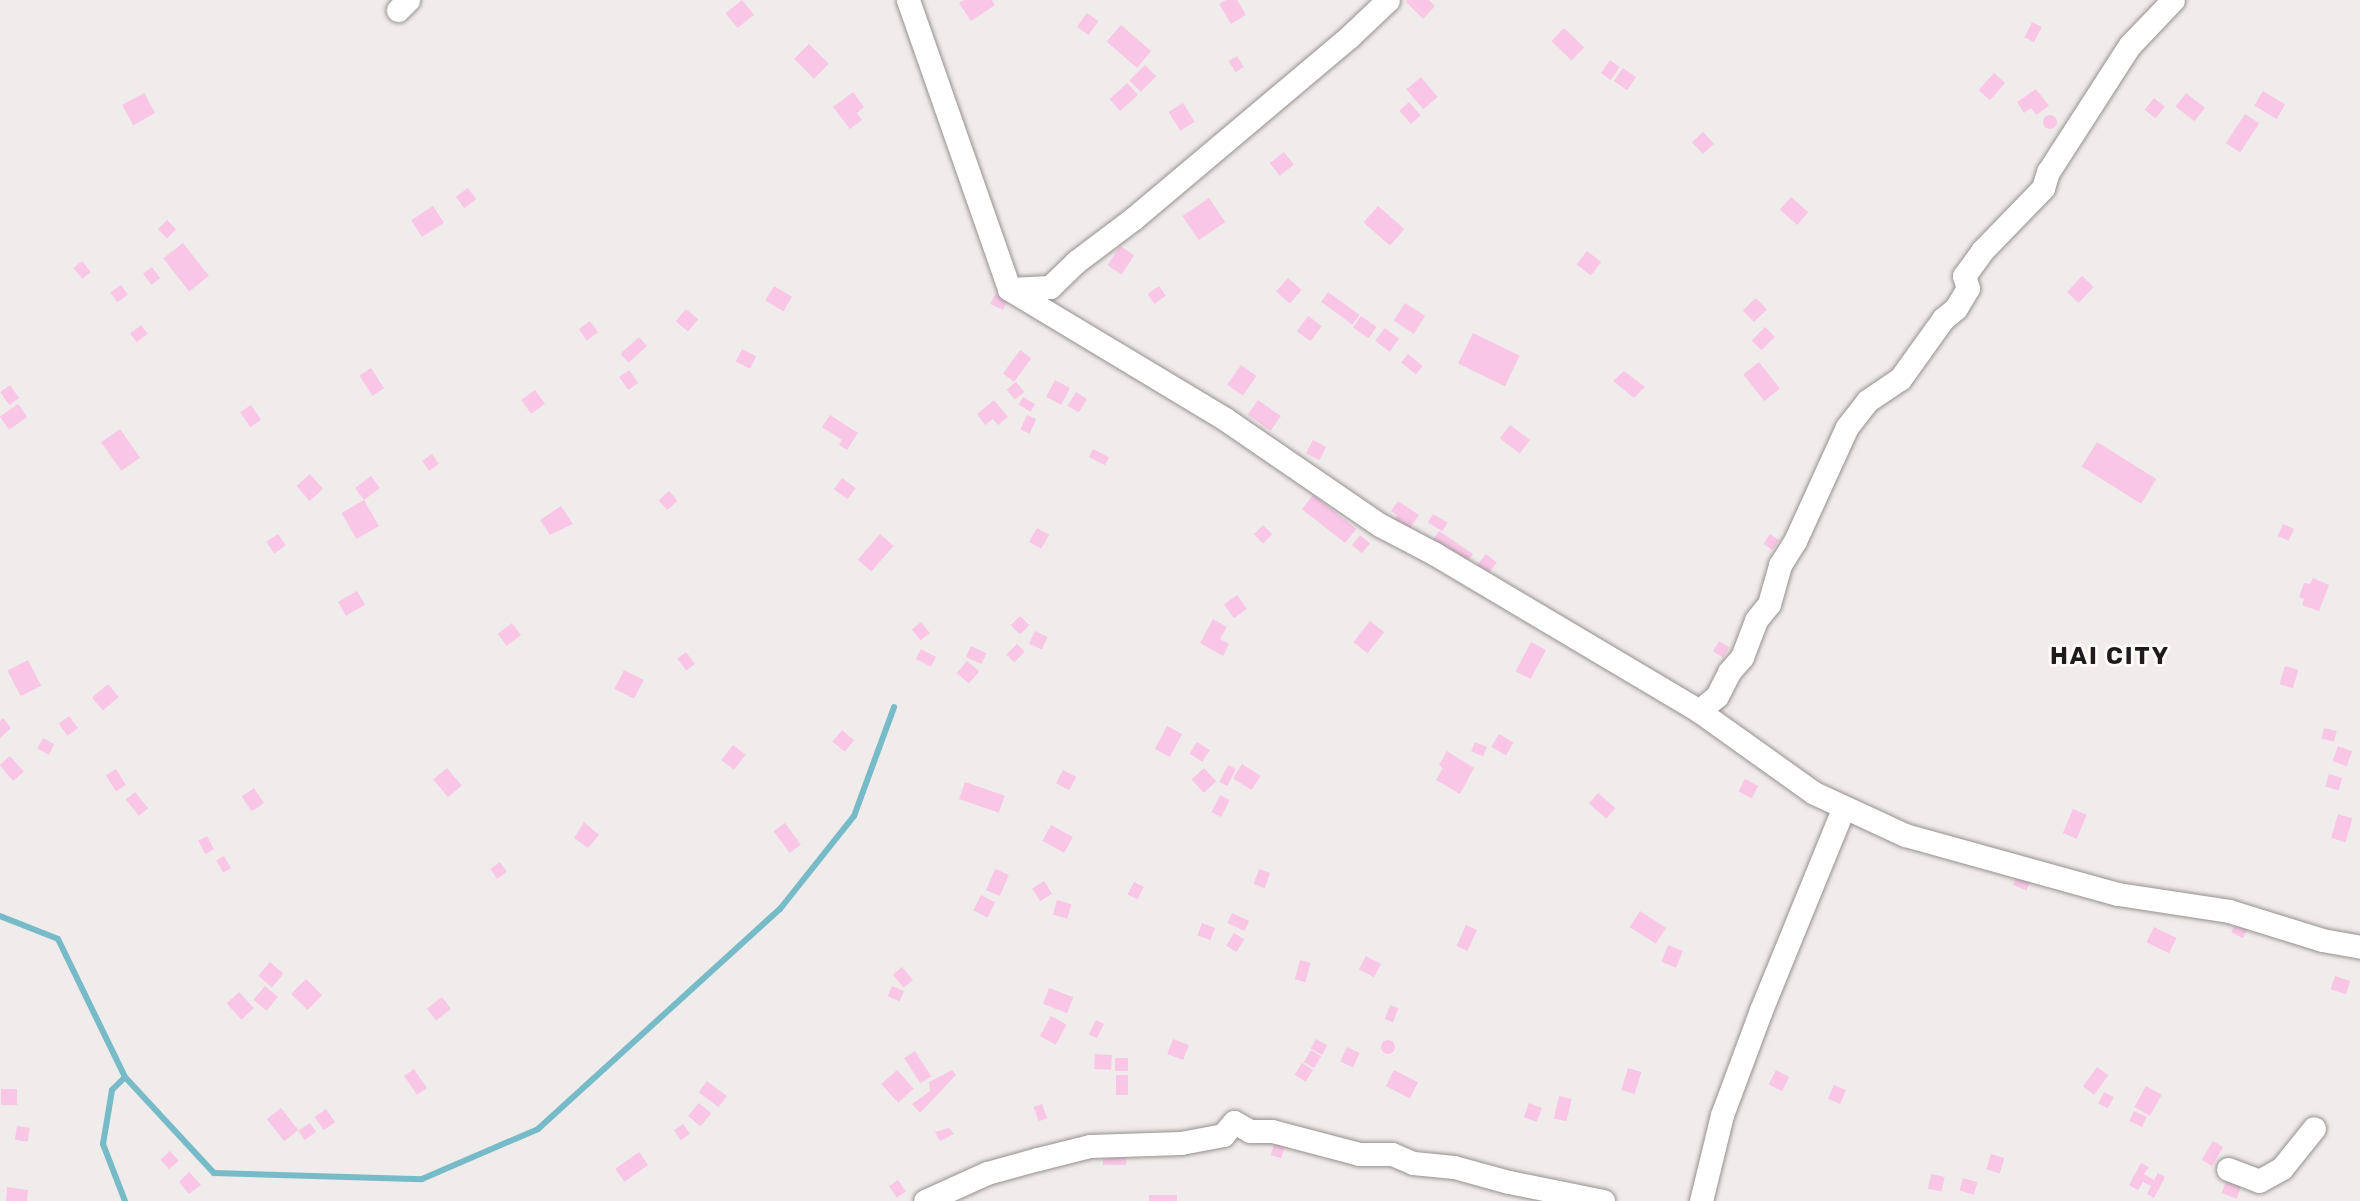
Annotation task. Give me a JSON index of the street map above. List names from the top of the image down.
{
  "districts": ["HAI CITY"]
}
